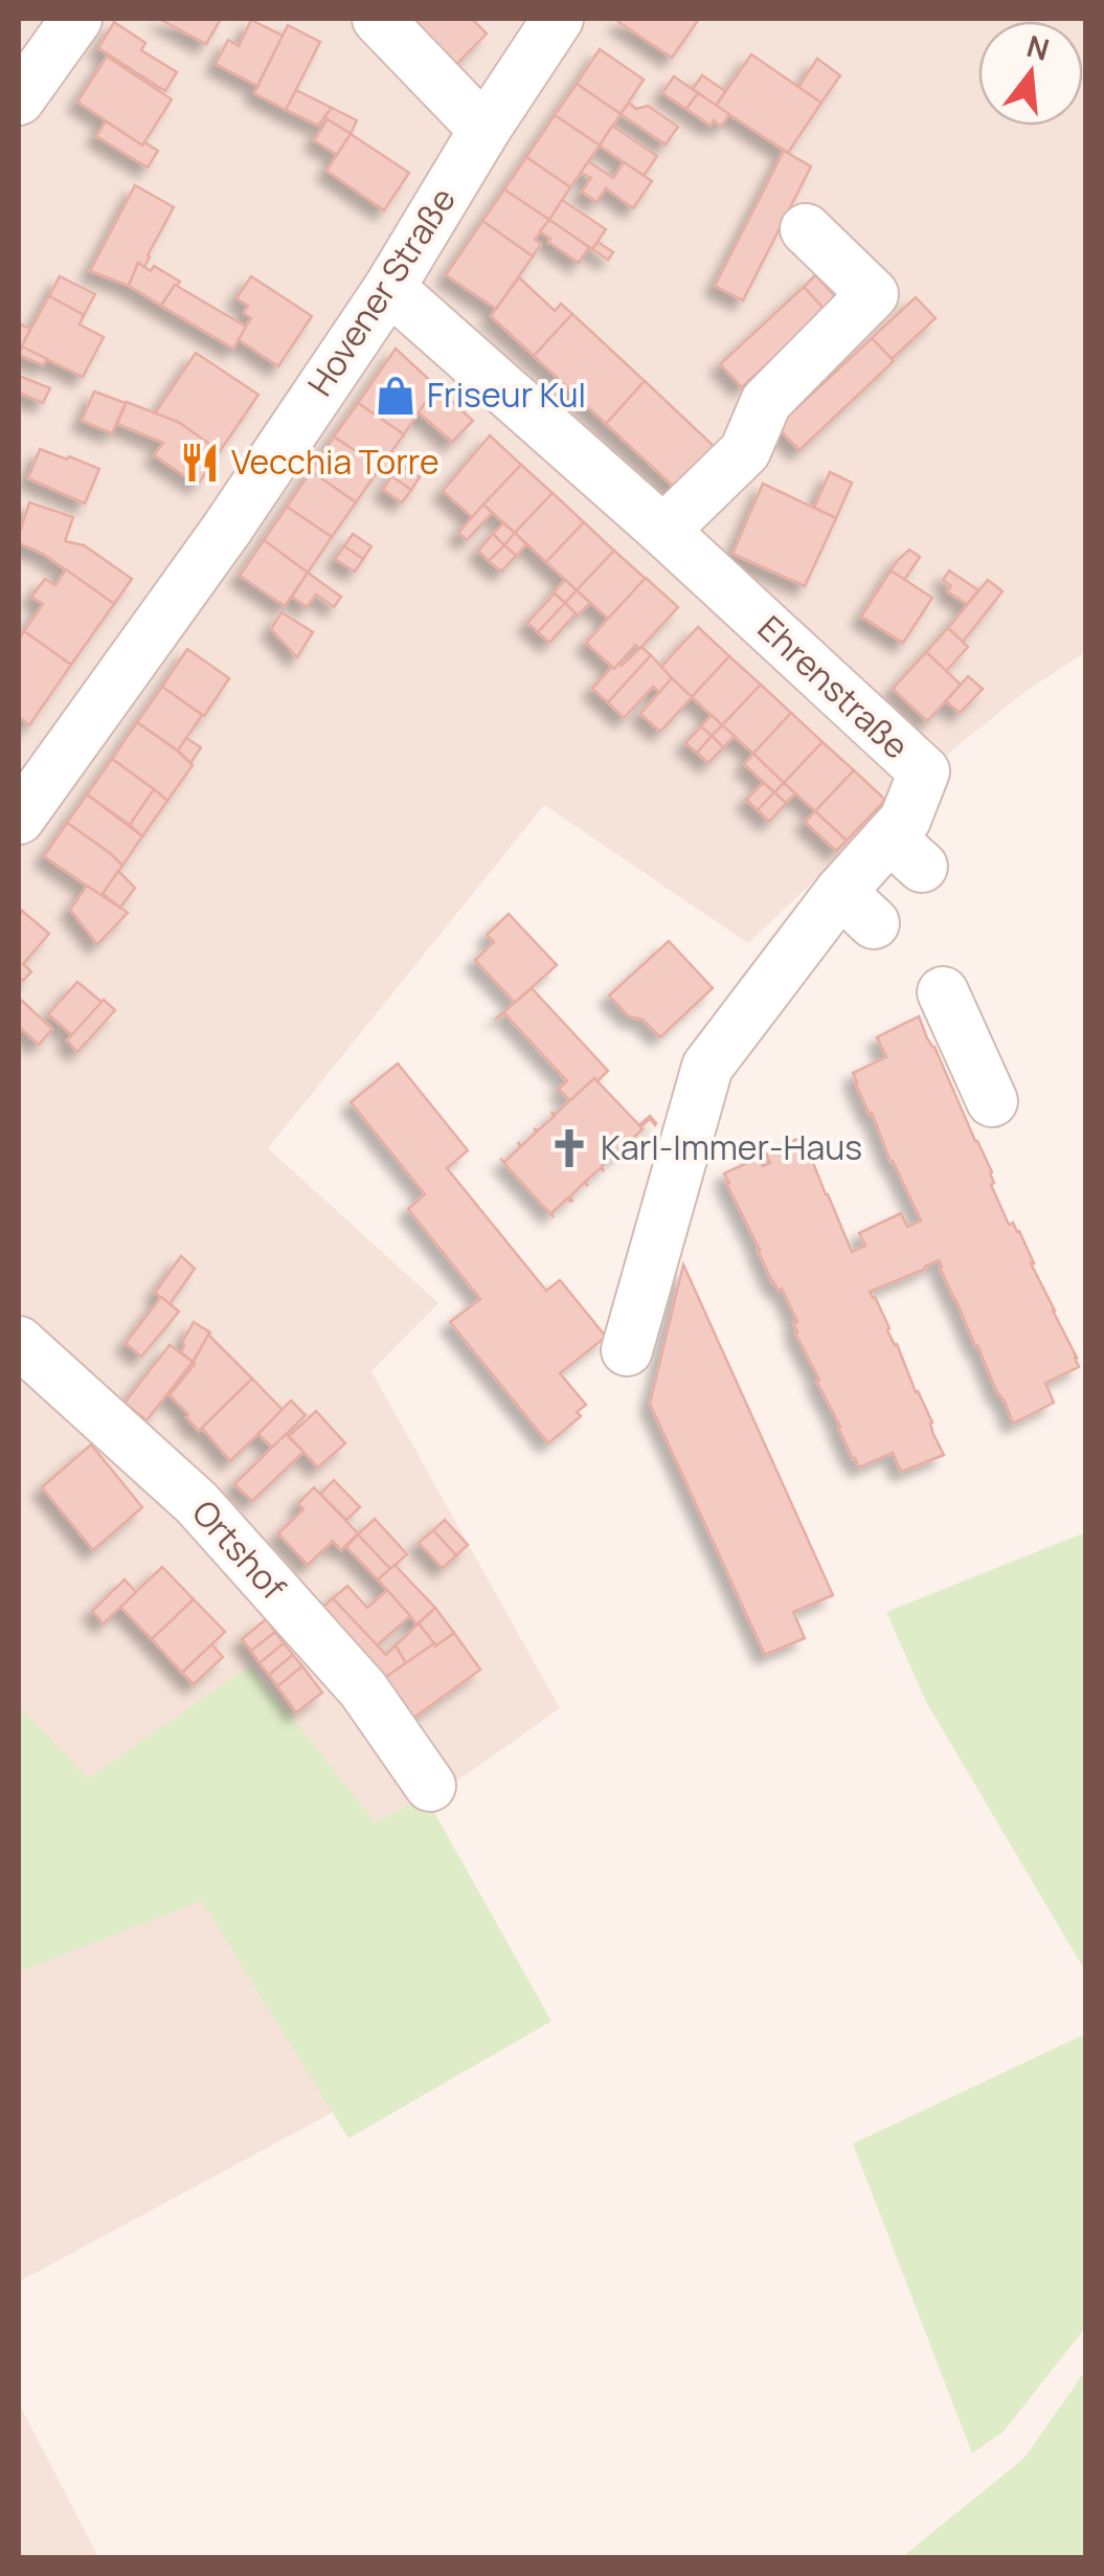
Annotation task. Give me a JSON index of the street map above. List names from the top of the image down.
{
  "streets": {
    "street": ["Hovener Straße", "Ehrenstraße", "Ortshof"]
  },
  "crossings": [
    ["Hovener Straße", "Ehrenstraße"]
  ],
  "places": {
    "shop": ["Friseur Kul"],
    "restaurant": ["Vecchia Torre"],
    "church": ["Karl-Immer-Haus"]
  },
  "north": "top"
}
